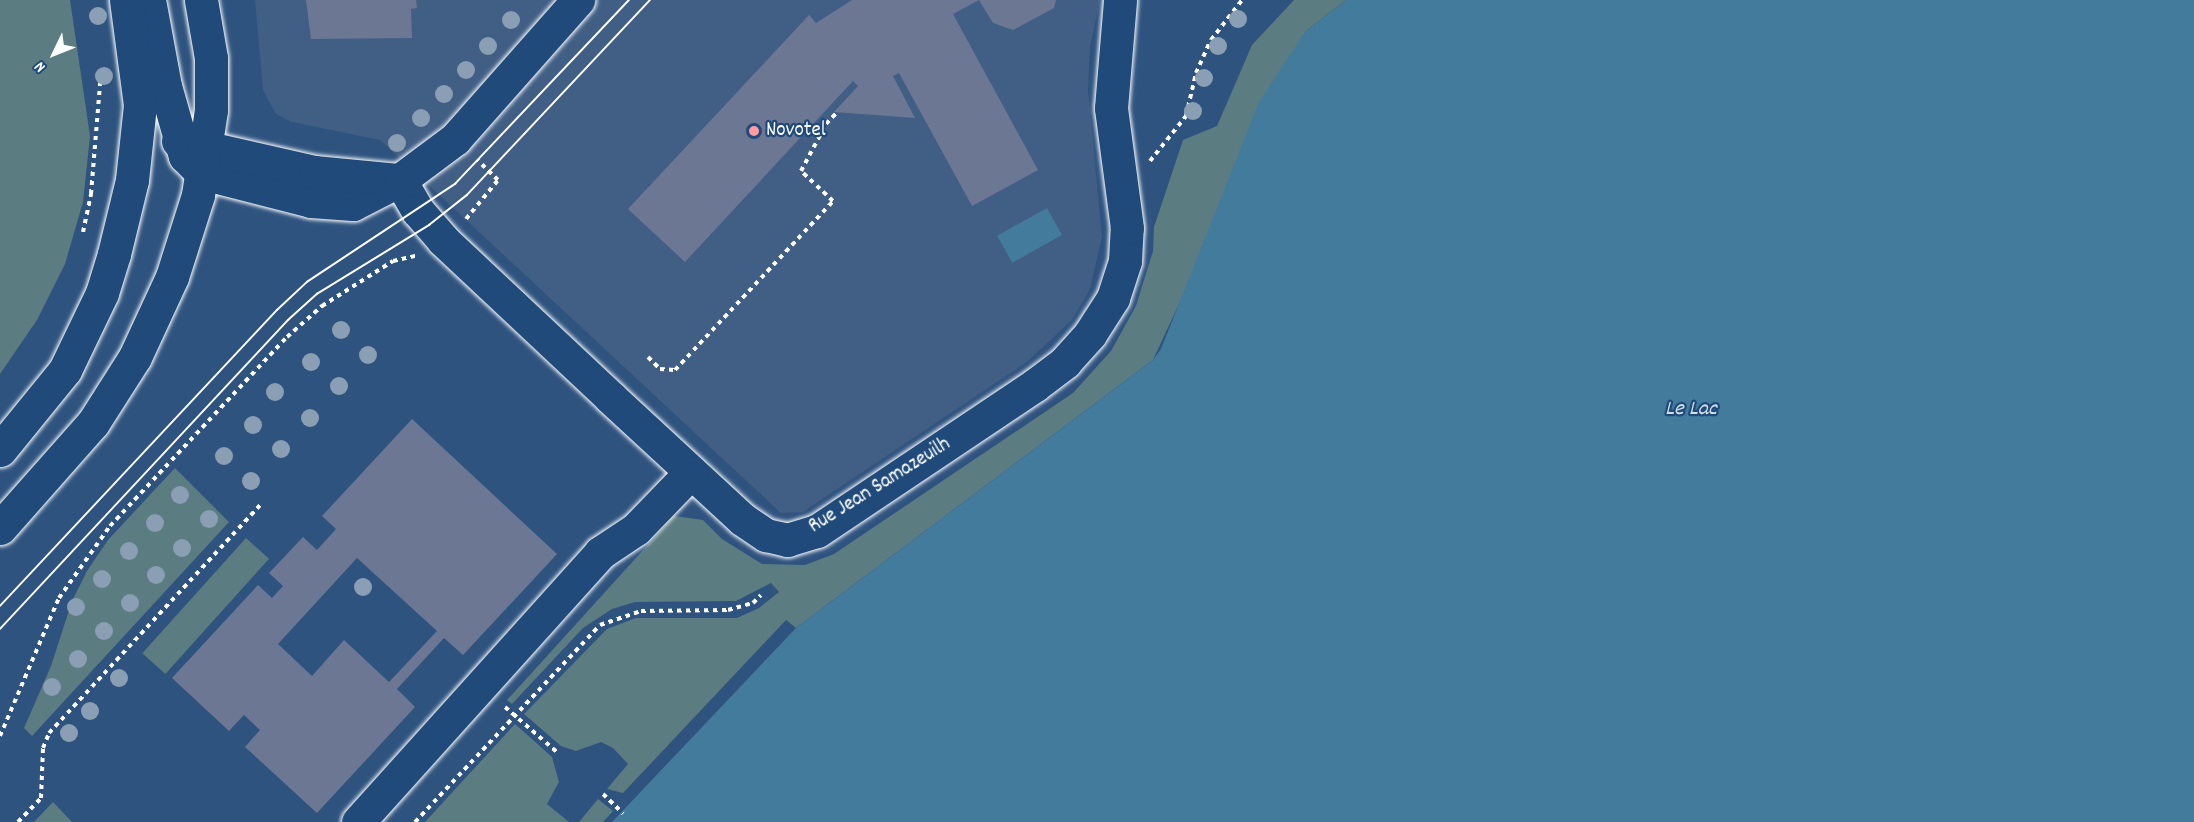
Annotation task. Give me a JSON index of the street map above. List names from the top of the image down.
{
  "streets": {
    "main road": ["Rue Jean Samazeuilh"]
  },
  "water": ["Le Lac"],
  "places": ["Novotel"],
  "north": "bottom left"
}
